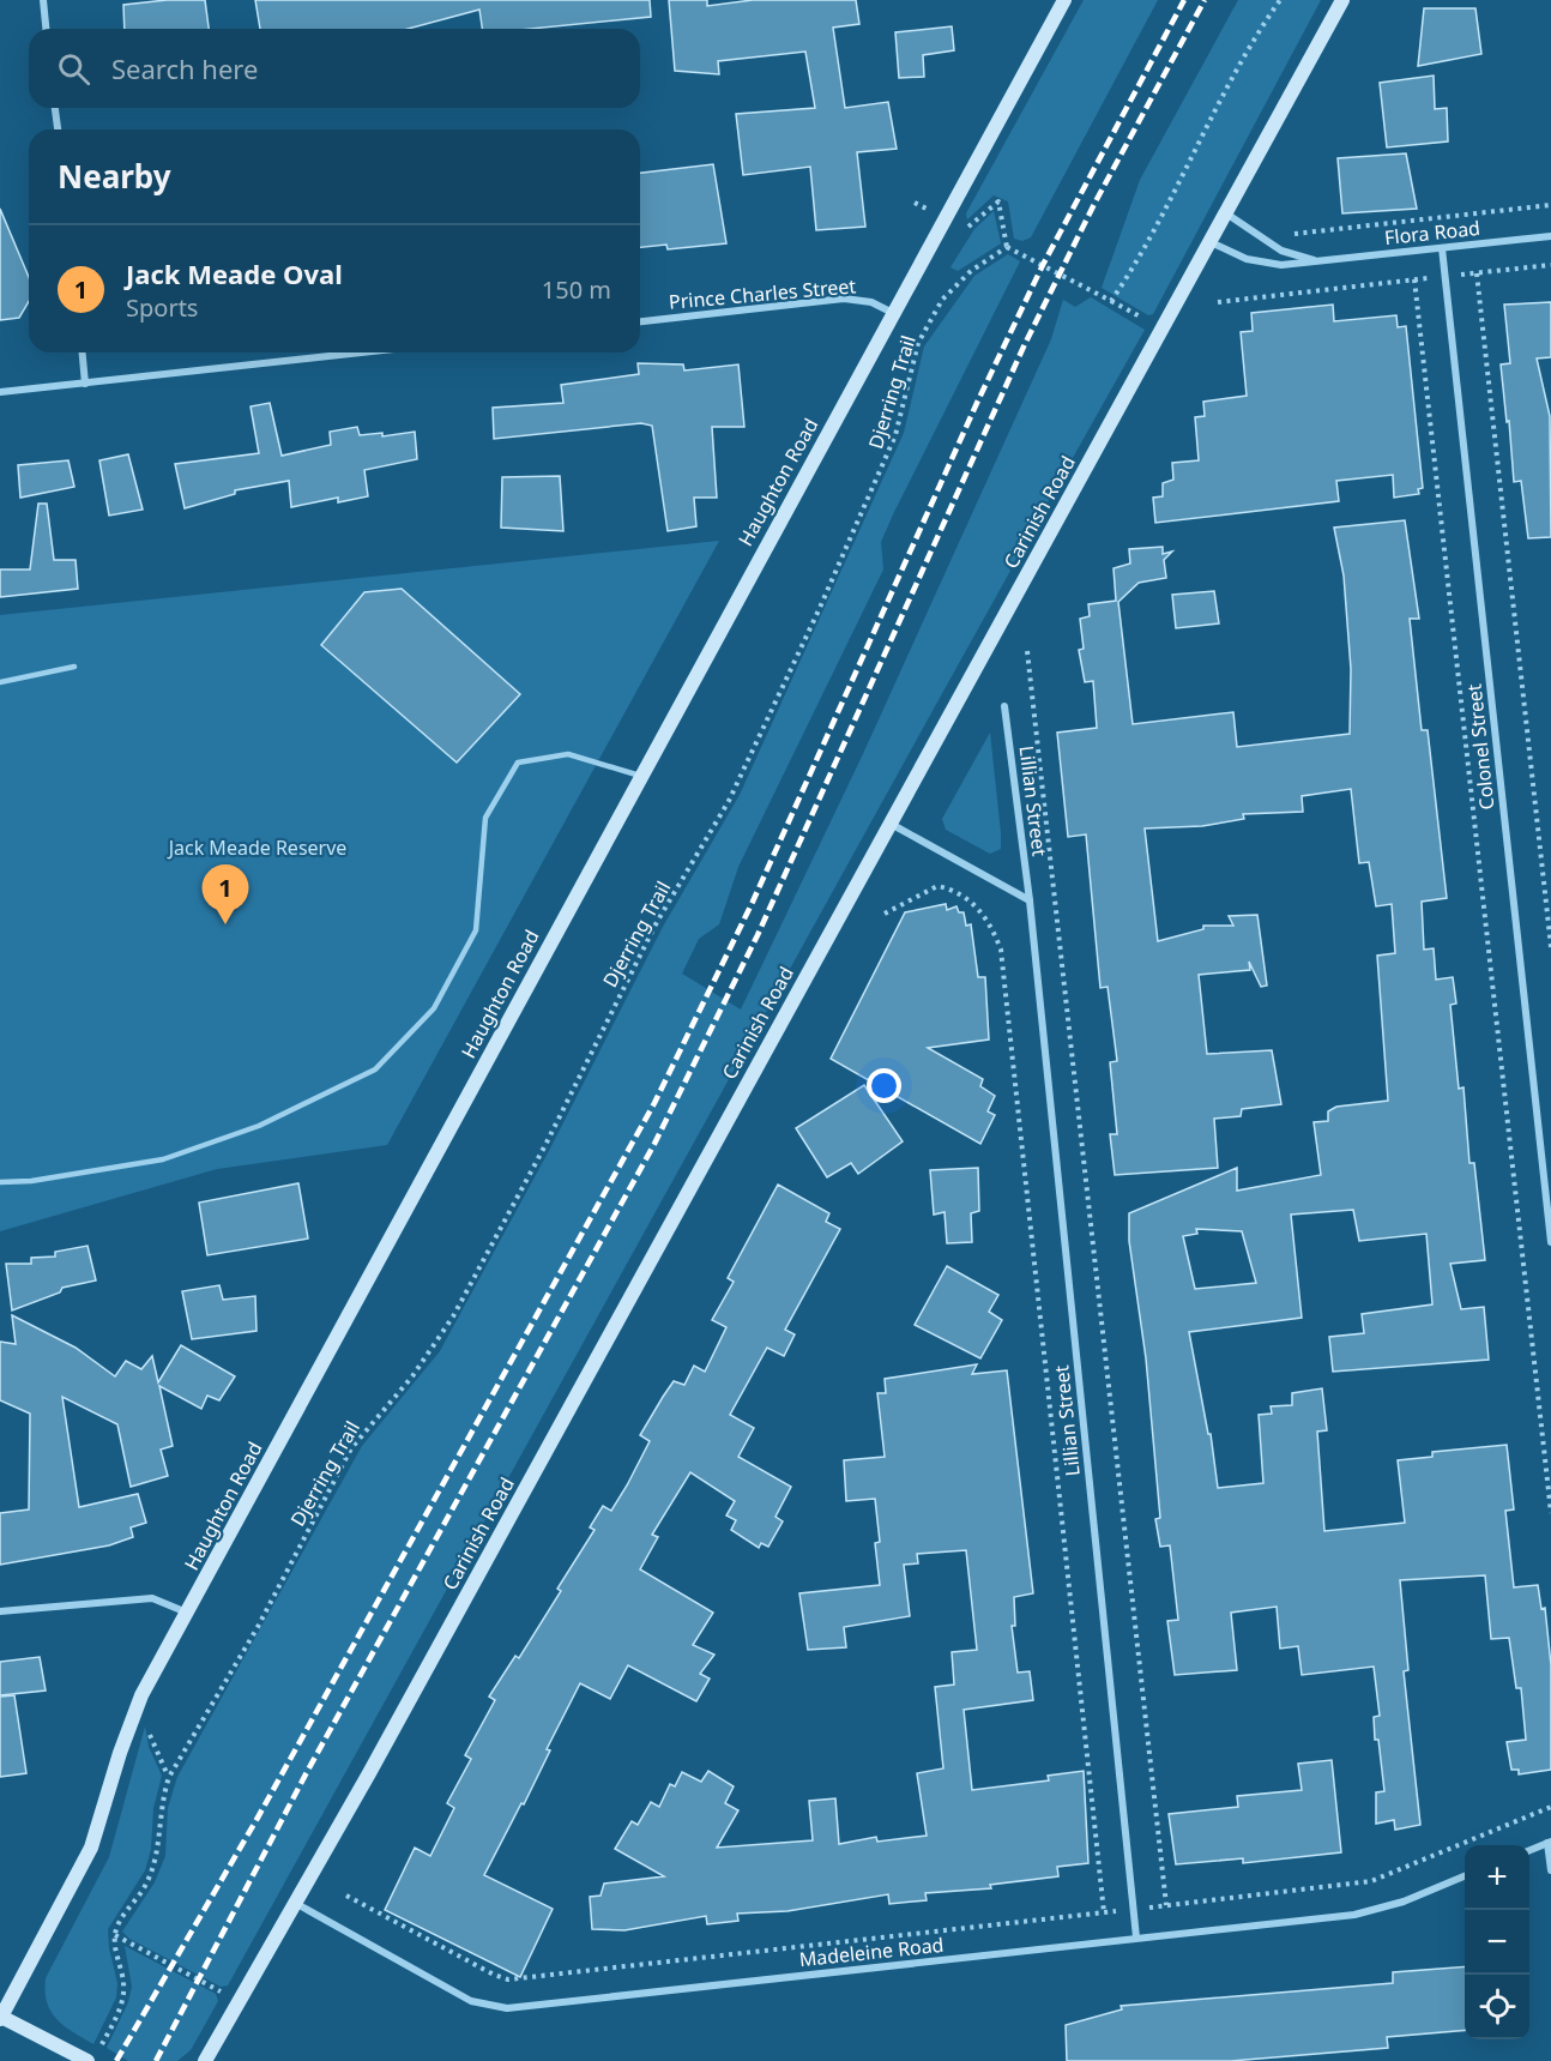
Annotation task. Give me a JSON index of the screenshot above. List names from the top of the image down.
{
  "streets": {
    "street": [
      "Flora Road",
      "Prince Charles Street",
      "Haughton Road",
      "Carinish Road",
      "Colonel Street",
      "Lillian Street",
      "Madeleine Road"
    ],
    "path": ["Djerring Trail"]
  },
  "crossings": [
    ["Flora Road", "Carinish Road"],
    ["Flora Road", "Colonel Street"],
    ["Prince Charles Street", "Haughton Road"],
    ["Carinish Road", "Madeleine Road"],
    ["Lillian Street", "Madeleine Road"]
  ],
  "parks": ["Jack Meade Reserve"],
  "page": {
    "search": "Search here",
    "heading": "Nearby",
    "list": [
      {
        "mark": "1",
        "name": "Jack Meade Oval",
        "note": "Sports",
        "value": "150 m"
      }
    ],
    "pins": "1",
    "map_buttons": ["+", "−"]
  }
}
